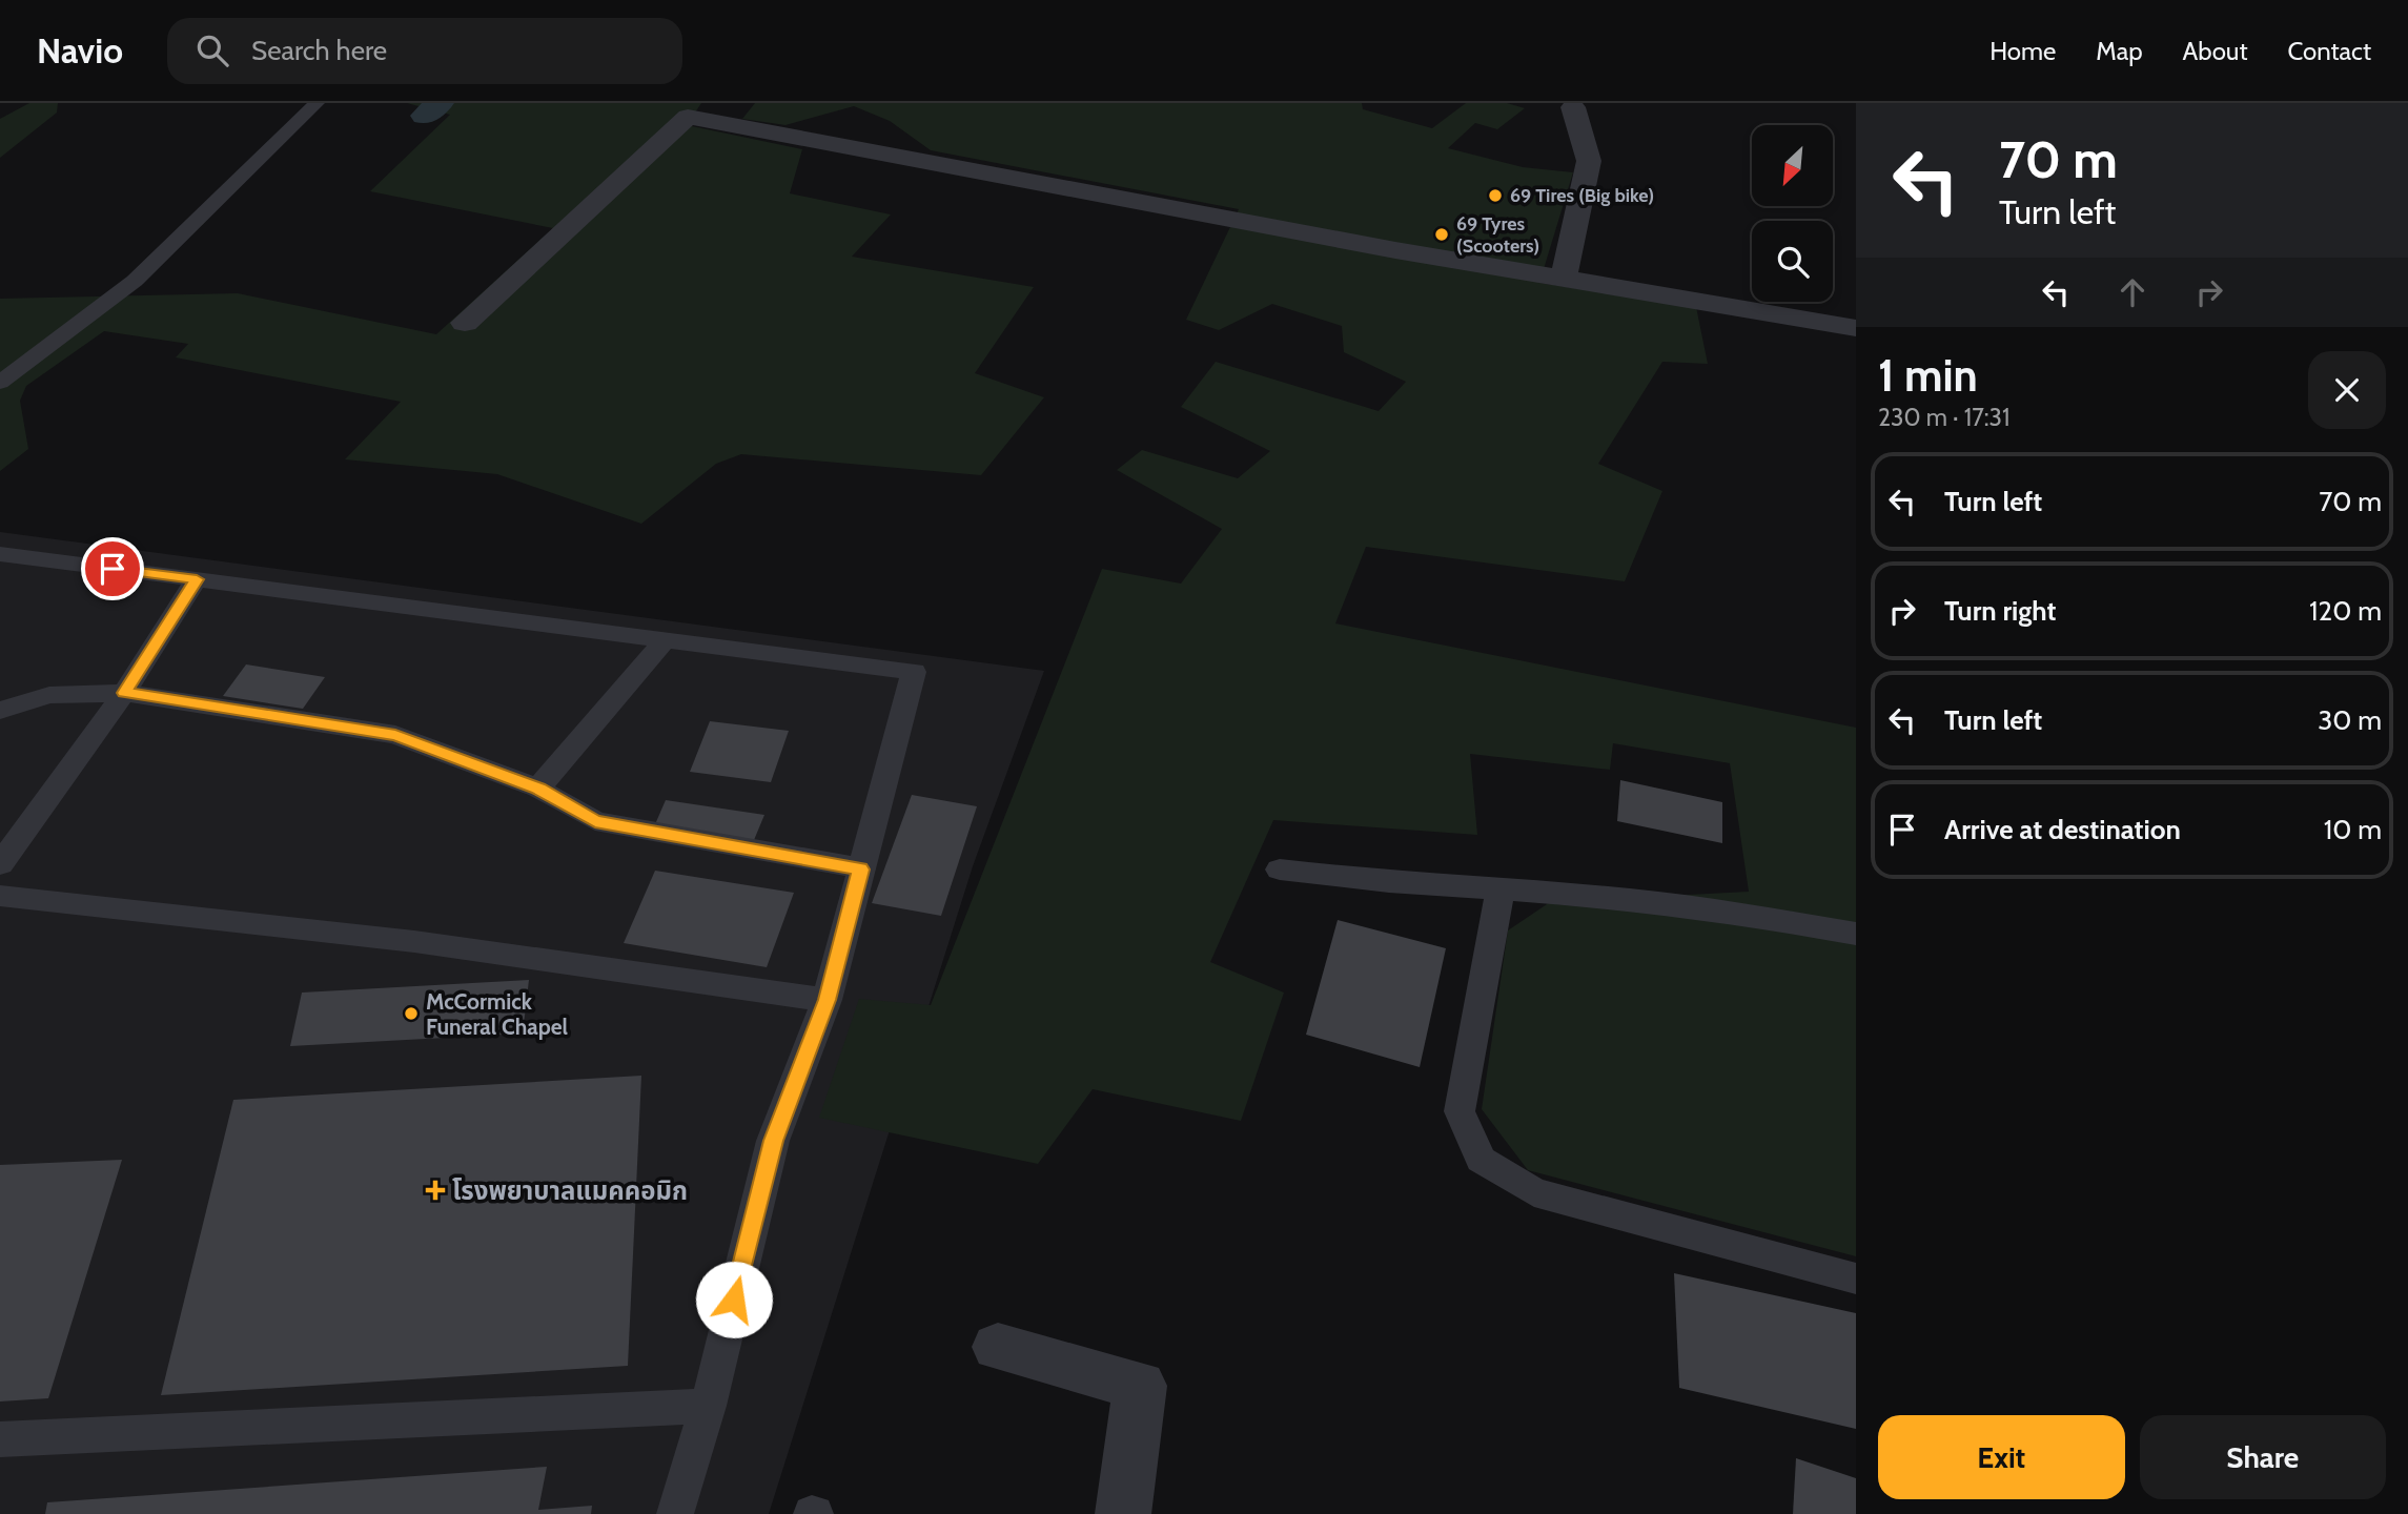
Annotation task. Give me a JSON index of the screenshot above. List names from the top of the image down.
{
  "places": {
    "other": ["69 Tires (Big bike)", "69 Tyres (Scooters)", "McCormick Funeral Chapel"],
    "health": ["โรงพยาบาลแมคคอมิก"]
  },
  "north": "bottom left",
  "page": {
    "header": "Navio",
    "search": "Search here",
    "nav": [
      "Home",
      "Map",
      "About",
      "Contact"
    ],
    "turn": ["70 m", "Turn left"],
    "heading": ["1 min", "230 m · 17:31"],
    "list": [
      {
        "name": "Turn left",
        "value": "70 m"
      },
      {
        "name": "Turn right",
        "value": "120 m"
      },
      {
        "name": "Turn left",
        "value": "30 m"
      },
      {
        "name": "Arrive at destination",
        "value": "10 m"
      }
    ],
    "buttons": ["Exit", "Share"]
  }
}
